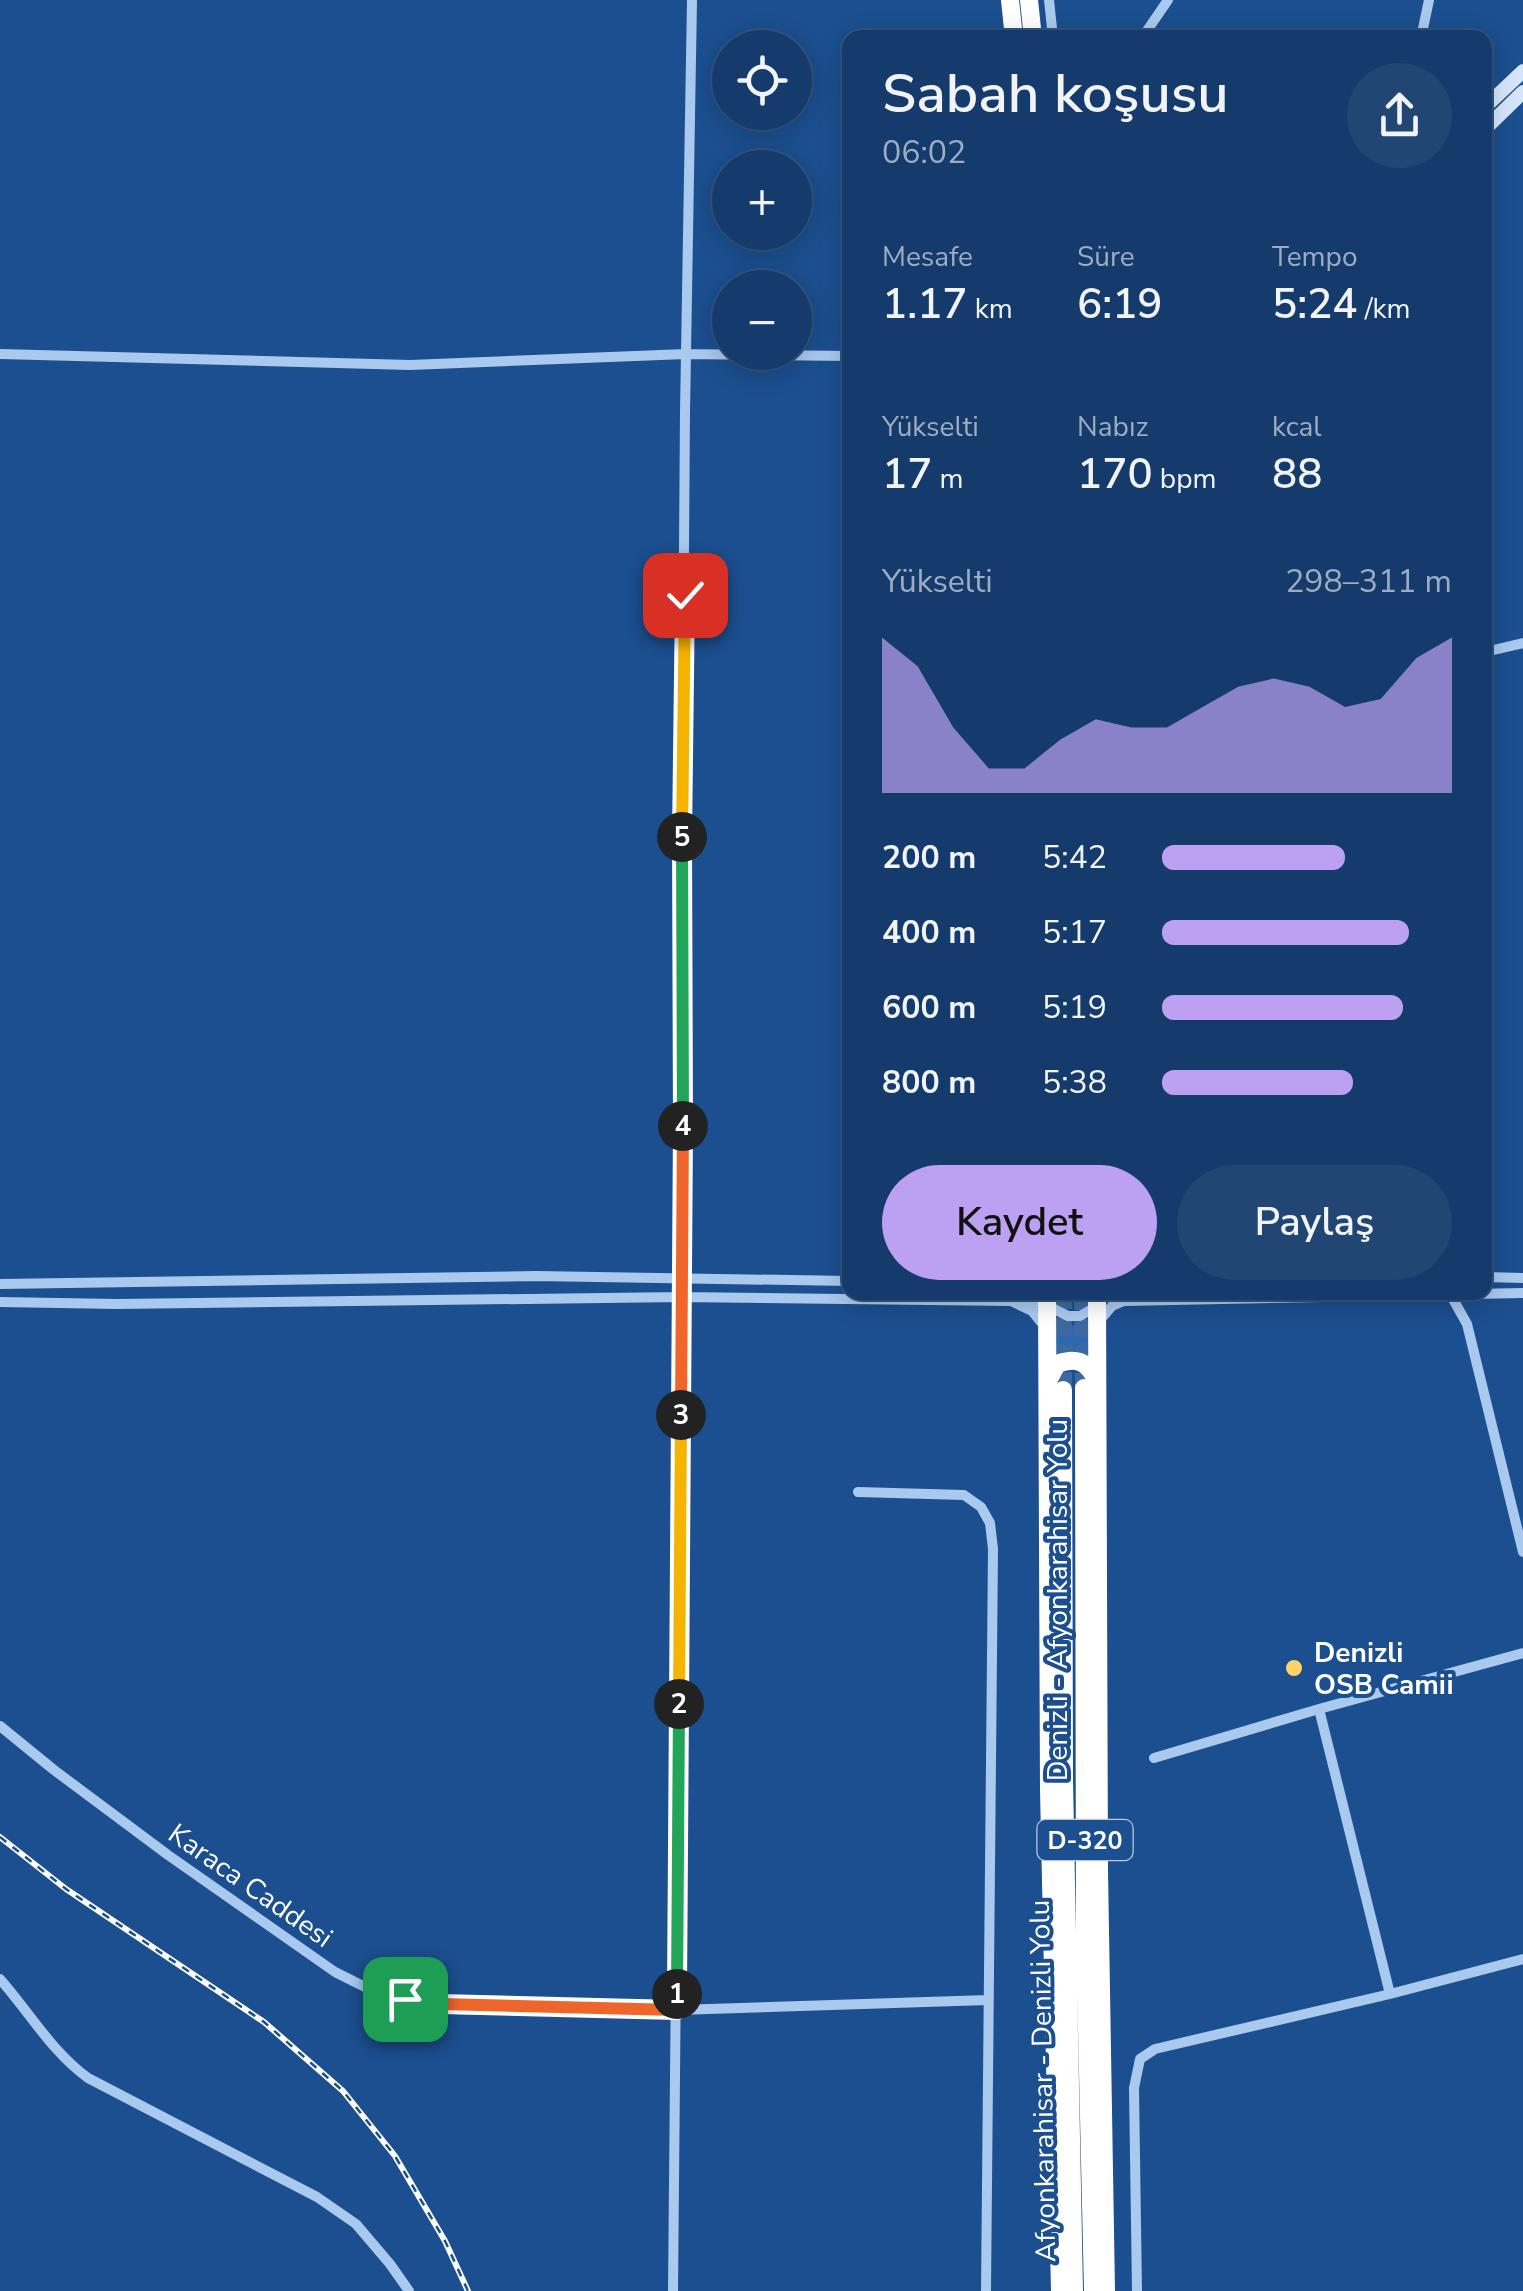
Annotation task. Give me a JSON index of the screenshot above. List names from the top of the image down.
{
  "streets": {
    "highway": ["Denizli - Afyonkarahisar Yolu", "D-320", "Afyonkarahisar - Denizli Yolu"],
    "street": ["Karaca Caddesi"]
  },
  "places": ["Denizli OSB Camii"],
  "page": {
    "map_buttons": ["+", "−"],
    "heading": ["Sabah koşusu", "06:02"],
    "stats": [
      ["Mesafe", "1.17 km"],
      ["Süre", "6:19"],
      ["Tempo", "5:24 /km"],
      ["Yükselti", "17 m"],
      ["Nabız", "170 bpm"],
      ["kcal", "88"]
    ],
    "chart": ["Yükselti", "298–311 m"],
    "pins": [
      "5",
      "4",
      "3",
      "2",
      "1"
    ],
    "list": [
      {
        "name": "200 m",
        "note": "5:42"
      },
      {
        "name": "400 m",
        "note": "5:17"
      },
      {
        "name": "600 m",
        "note": "5:19"
      },
      {
        "name": "800 m",
        "note": "5:38"
      }
    ],
    "buttons": ["Kaydet", "Paylaş"]
  }
}
